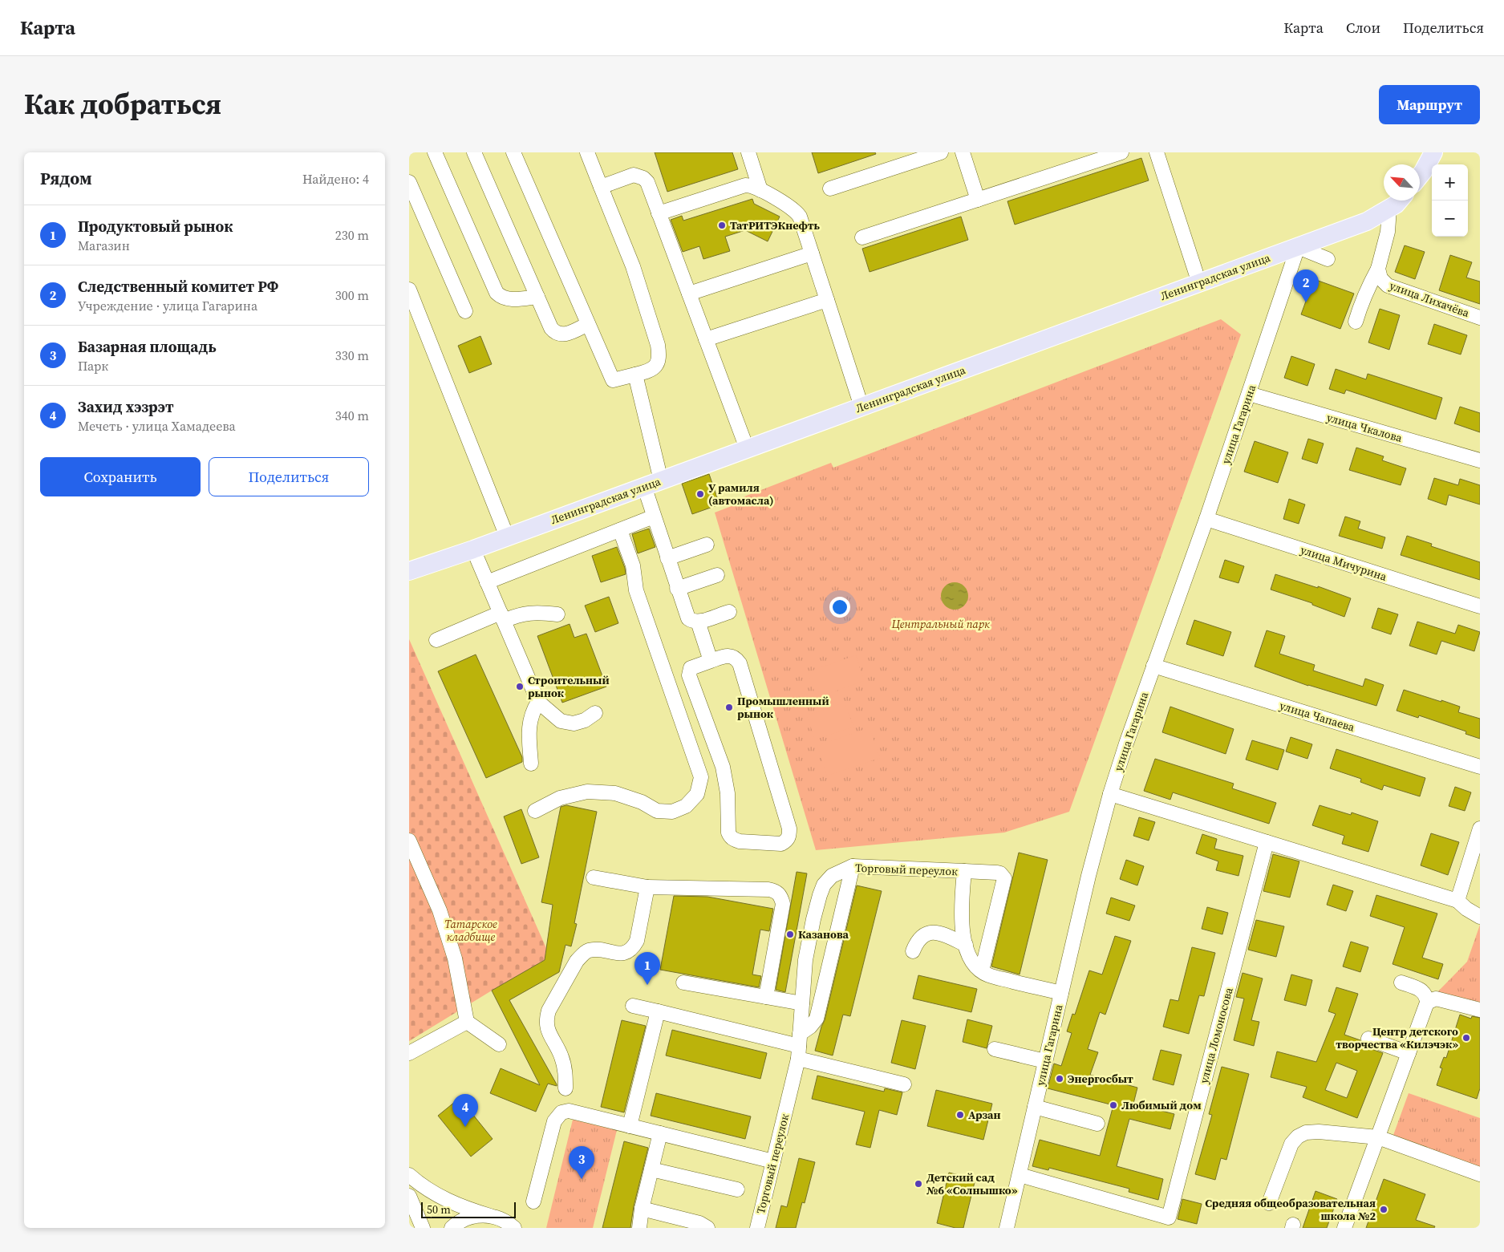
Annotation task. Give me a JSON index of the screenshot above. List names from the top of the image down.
{
  "streets": {
    "main road": ["Ленинградская улица"],
    "street": [
      "улица Лихачёва",
      "улица Гагарина",
      "улица Чкалова",
      "улица Мичурина",
      "улица Чапаева",
      "Торговый переулок",
      "улица Ломоносова"
    ]
  },
  "crossings": [
    ["Ленинградская улица", "улица Гагарина"],
    ["улица Гагарина", "улица Чкалова"],
    ["улица Гагарина", "улица Мичурина"],
    ["улица Гагарина", "улица Чапаева"],
    ["улица Гагарина", "Торговый переулок"],
    ["улица Гагарина", "улица Ломоносова"]
  ],
  "parks": ["Центральный парк", "Татарское кладбище"],
  "places": [
    "ТатРИТЭКнефть",
    "У рамиля (автомасла)",
    "Строительный рынок",
    "Промышленный рынок",
    "Казанова",
    "Центр детского творчества «Килэчэк»",
    "Энергосбыт",
    "Любимый дом",
    "Арзан",
    "Детский сад №6 «Солнышко»",
    "Средняя общеобразовательная школа №2"
  ],
  "scale_bar": "50 m",
  "north": "top left",
  "page": {
    "header": "Карта",
    "nav": ["Карта", "Слои", "Поделиться"],
    "title": "Как добраться",
    "buttons": [
      "Маршрут",
      ["Сохранить", "Поделиться"]
    ],
    "heading": ["Рядом", "Найдено: 4"],
    "map_buttons": ["+", "−"],
    "list": [
      {
        "mark": "1",
        "name": "Продуктовый рынок",
        "note": "Магазин",
        "value": "230 m"
      },
      {
        "mark": "2",
        "name": "Следственный комитет РФ",
        "note": "Учреждение · улица Гагарина",
        "value": "300 m"
      },
      {
        "mark": "3",
        "name": "Базарная площадь",
        "note": "Парк",
        "value": "330 m"
      },
      {
        "mark": "4",
        "name": "Захид хэзрэт",
        "note": "Мечеть · улица Хамадеева",
        "value": "340 m"
      }
    ],
    "pins": [
      "2",
      "1",
      "4",
      "3"
    ],
    "scale": "50 m"
  }
}
